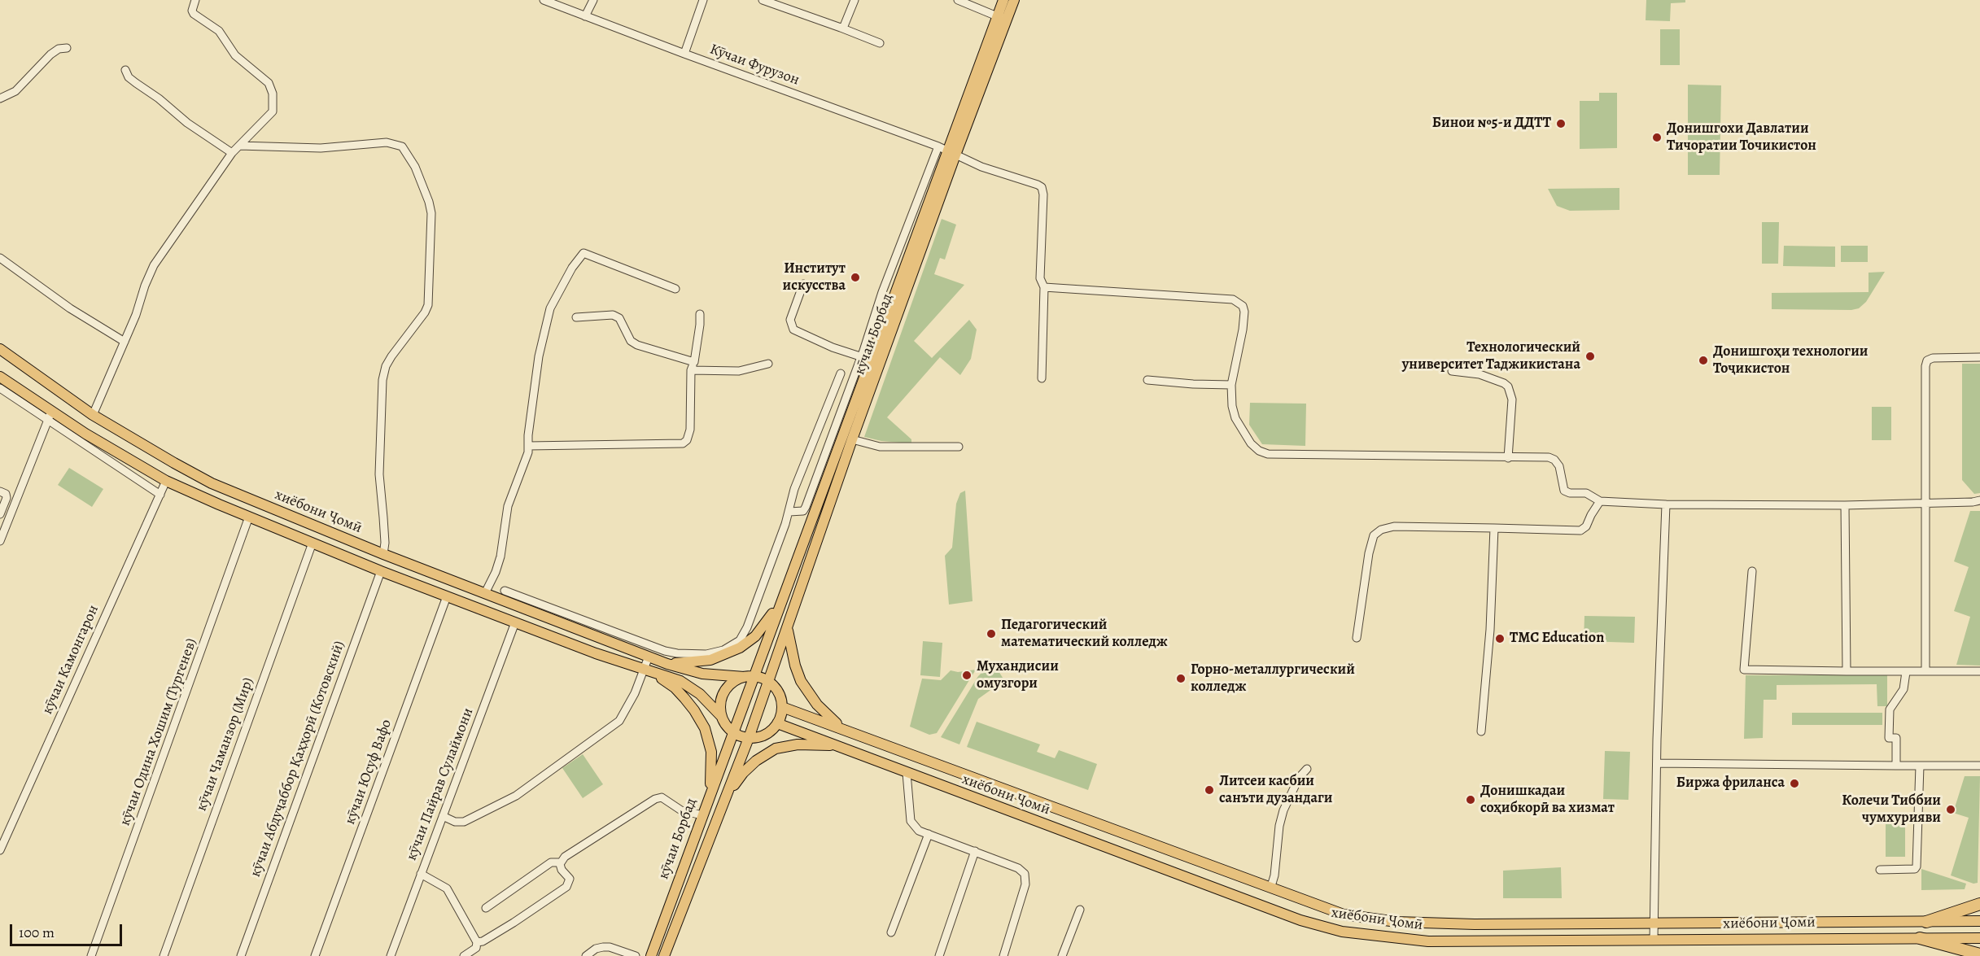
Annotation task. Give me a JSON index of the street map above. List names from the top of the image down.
{
  "streets": {
    "main road": ["кӯчаи Борбад", "хиёбони Ҷомӣ"],
    "street": [
      "Кӯчаи Фурузон",
      "кӯчаи Камонгарон",
      "кӯчаи Одина Хошим (Тургенев)",
      "кӯчаи Чаманзор (Мир)",
      "кӯчаи Абдуҷаббор Қаҳҳорӣ (Котовский)",
      "кӯчаи Юсуф Вафо",
      "кӯчаи Пайрав Сулаймони"
    ]
  },
  "crossings": [
    ["Кӯчаи Фурузон", "кӯчаи Борбад"],
    ["кӯчаи Борбад", "хиёбони Ҷомӣ"],
    ["хиёбони Ҷомӣ", "кӯчаи Камонгарон"],
    ["хиёбони Ҷомӣ", "кӯчаи Одина Хошим (Тургенев)"],
    ["хиёбони Ҷомӣ", "кӯчаи Чаманзор (Мир)"],
    ["хиёбони Ҷомӣ", "кӯчаи Абдуҷаббор Қаҳҳорӣ (Котовский)"],
    ["хиёбони Ҷомӣ", "кӯчаи Юсуф Вафо"],
    ["хиёбони Ҷомӣ", "кӯчаи Пайрав Сулаймони"]
  ],
  "places": [
    "Бинои №5-и ДДТТ",
    "Донишгохи Давлатии Тичоратии Точикистон",
    "Институт искусства",
    "Технологический университет Таджикистана",
    "Донишгоҳи технологии Тоҷикистон",
    "Педагогический математический колледж",
    "TMC Education",
    "Мухандисии омузгори",
    "Горно-металлургический колледж",
    "Биржа фриланса",
    "Литсеи касбии санъти дузандаги",
    "Донишкадаи соҳибкорӣ ва хизмат",
    "Колечи Тиббии чумхурияви"
  ],
  "scale_bar": "100 m"
}
